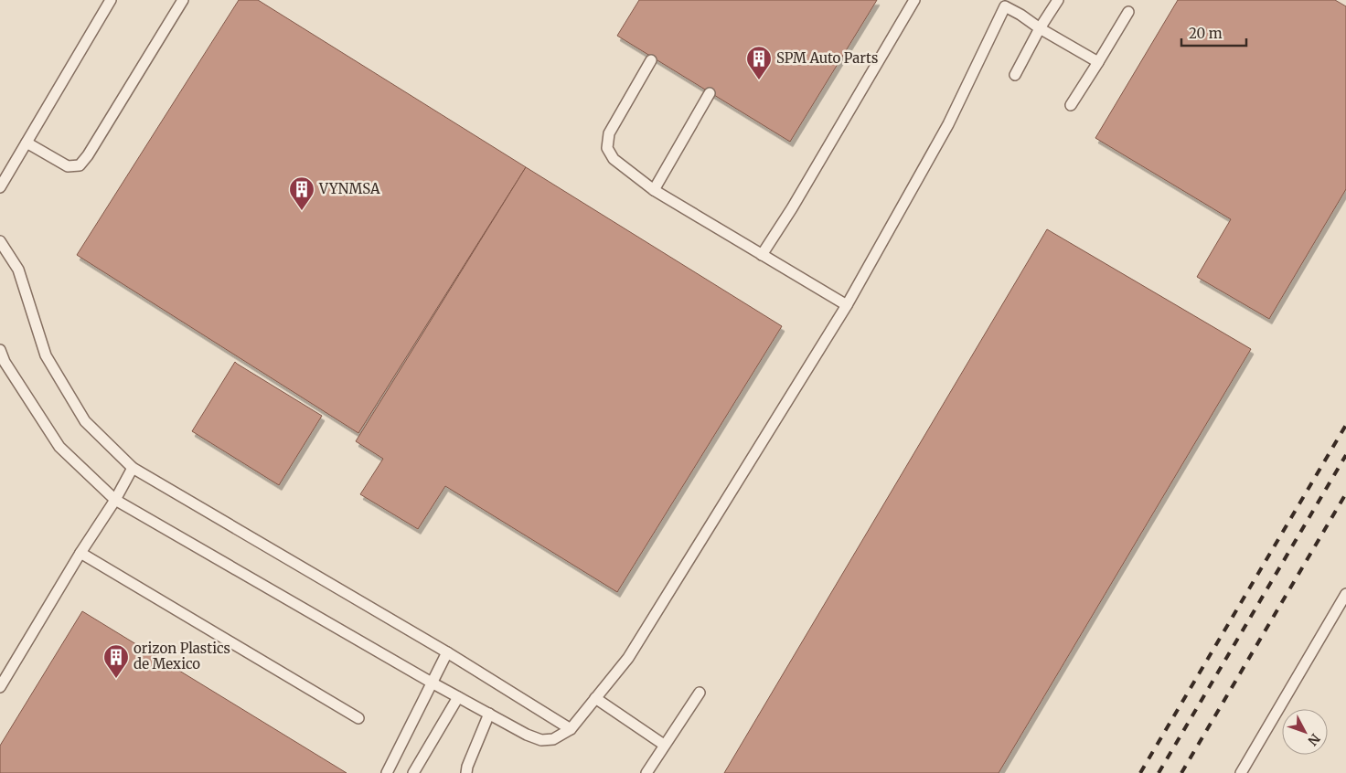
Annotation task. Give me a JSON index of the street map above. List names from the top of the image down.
{
  "places": {
    "building": ["SPM Auto Parts", "VYNMSA", "orizon Plastics de Mexico"]
  },
  "scale_bar": "20 m",
  "north": "bottom right"
}
